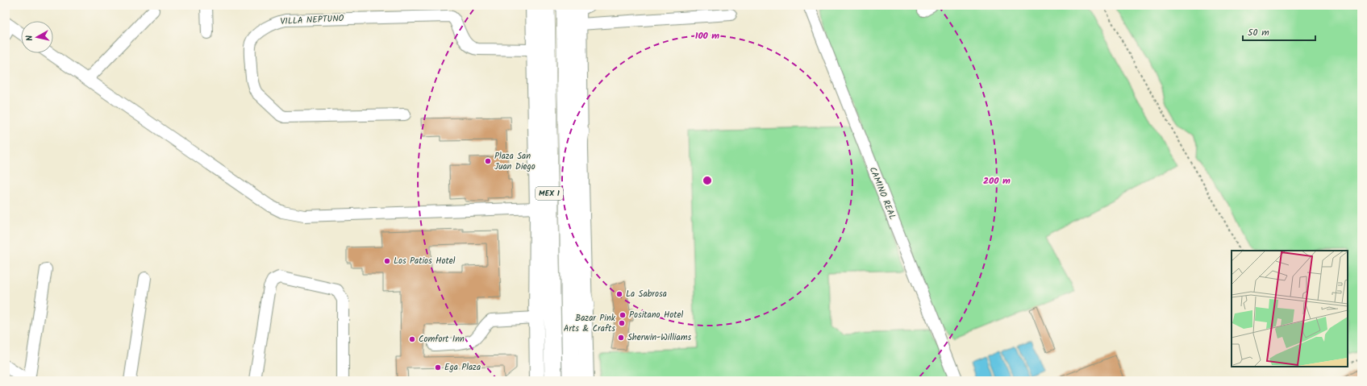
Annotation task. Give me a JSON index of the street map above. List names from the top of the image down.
{
  "streets": {
    "highway": ["MEX 1"],
    "street": ["VILLA NEPTUNO", "CAMINO REAL"]
  },
  "places": [
    "Plaza San Juan Diego",
    "Los Patios Hotel",
    "La Sabrosa",
    "Positano Hotel",
    "Bazar Pink Arts & Crafts",
    "Sherwin-Williams",
    "Comfort Inn",
    "Ega Plaza"
  ],
  "scale_bar": "50 m",
  "north": "left",
  "rings": ["100 m", "200 m"]
}
